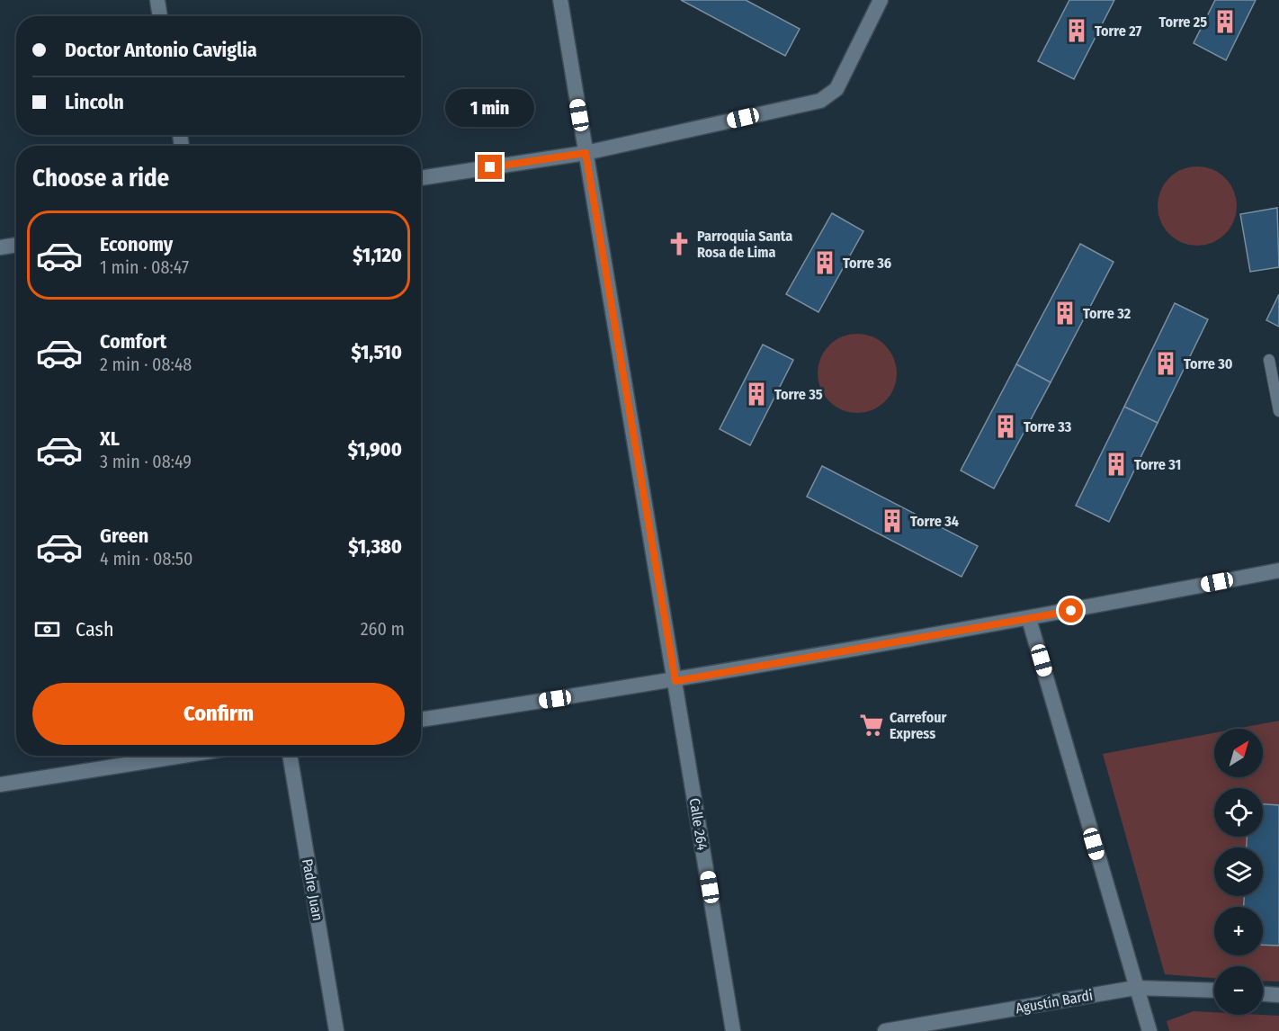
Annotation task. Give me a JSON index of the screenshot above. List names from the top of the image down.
{
  "streets": {
    "street": ["Calle 264", "Padre Juan", "Agustín Bardi"]
  },
  "places": {
    "building": [
      "Torre 25",
      "Torre 27",
      "Torre 36",
      "Torre 32",
      "Torre 30",
      "Torre 35",
      "Torre 33",
      "Torre 31",
      "Torre 34"
    ],
    "church": ["Parroquia Santa Rosa de Lima"],
    "supermarket": ["Carrefour Express"]
  },
  "north": "top right",
  "page": {
    "banner": ["Doctor Antonio Caviglia", "Lincoln"],
    "bubble": "1 min",
    "heading": "Choose a ride",
    "list": [
      {
        "name": "Economy",
        "note": "1 min · 08:47",
        "value": "$1,120"
      },
      {
        "name": "Comfort",
        "note": "2 min · 08:48",
        "value": "$1,510"
      },
      {
        "name": "XL",
        "note": "3 min · 08:49",
        "value": "$1,900"
      },
      {
        "name": "Green",
        "note": "4 min · 08:50",
        "value": "$1,380"
      }
    ],
    "pay": ["Cash", "260 m"],
    "buttons": "Confirm",
    "map_buttons": ["+", "−"]
  }
}
